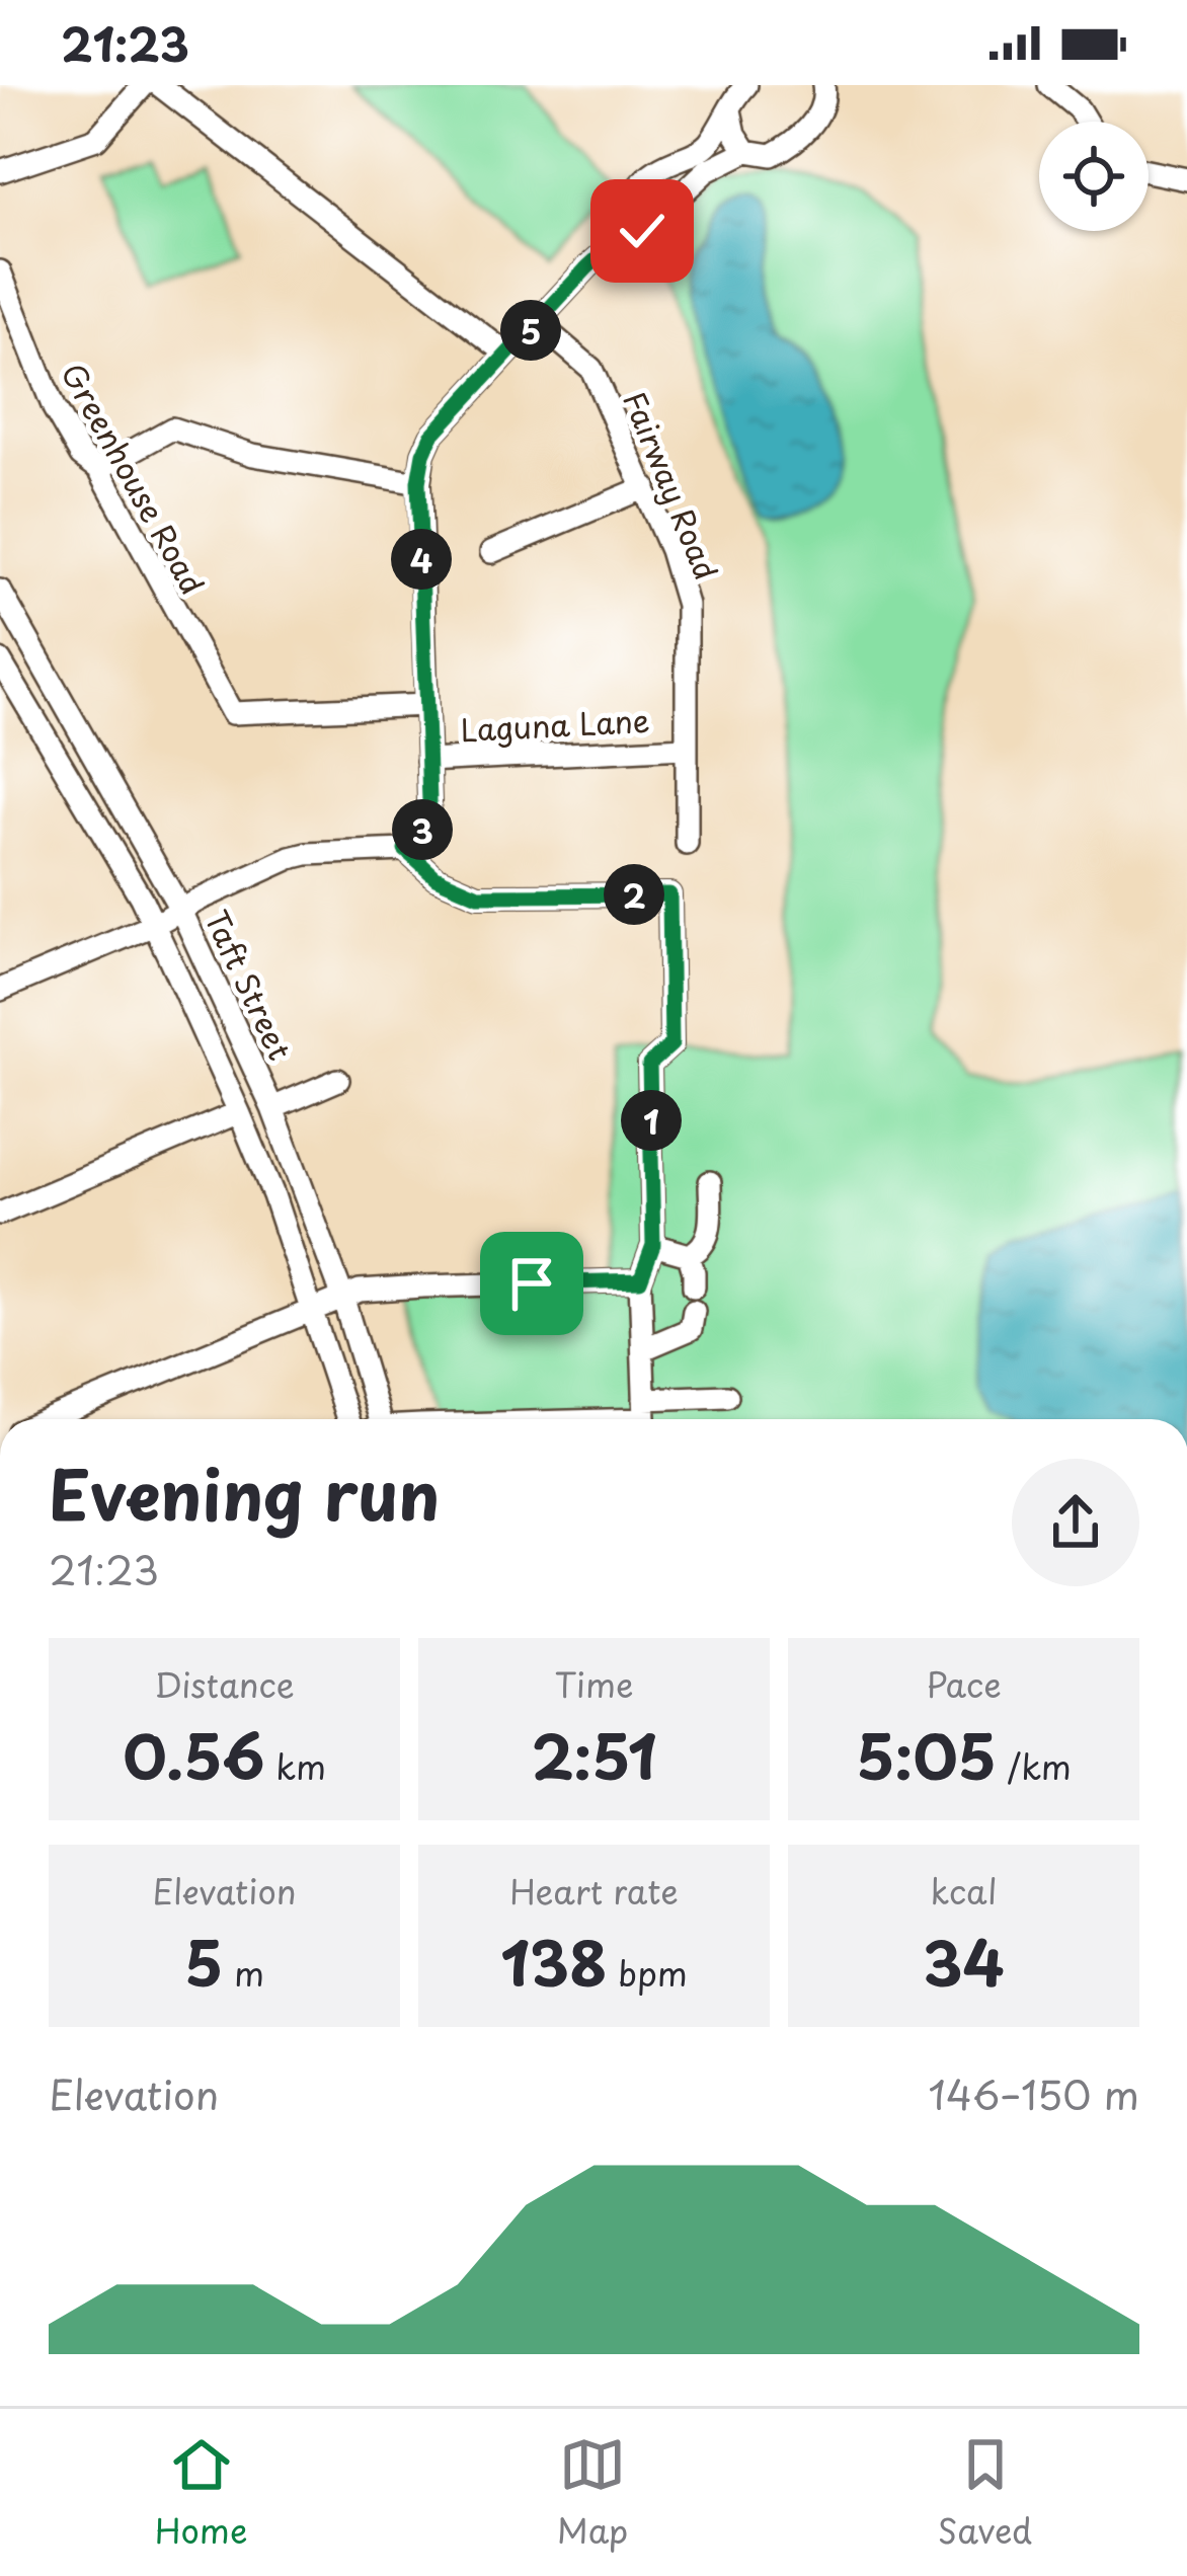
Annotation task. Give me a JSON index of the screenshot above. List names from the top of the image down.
{
  "streets": {
    "street": [
      "Greenhouse Road",
      "Fairway Road",
      "Laguna Lane",
      "Taft Street"
    ]
  },
  "crossings": [
    ["Fairway Road", "Laguna Lane"]
  ],
  "page": {
    "status": "21:23",
    "pins": [
      "5",
      "4",
      "3",
      "2",
      "1"
    ],
    "heading": ["Evening run", "21:23"],
    "stats": [
      ["Distance", "0.56 km"],
      ["Time", "2:51"],
      ["Pace", "5:05 /km"],
      ["Elevation", "5 m"],
      ["Heart rate", "138 bpm"],
      ["kcal", "34"]
    ],
    "chart": ["Elevation", "146–150 m"],
    "tabs": ["Home", "Map", "Saved"]
  }
}
